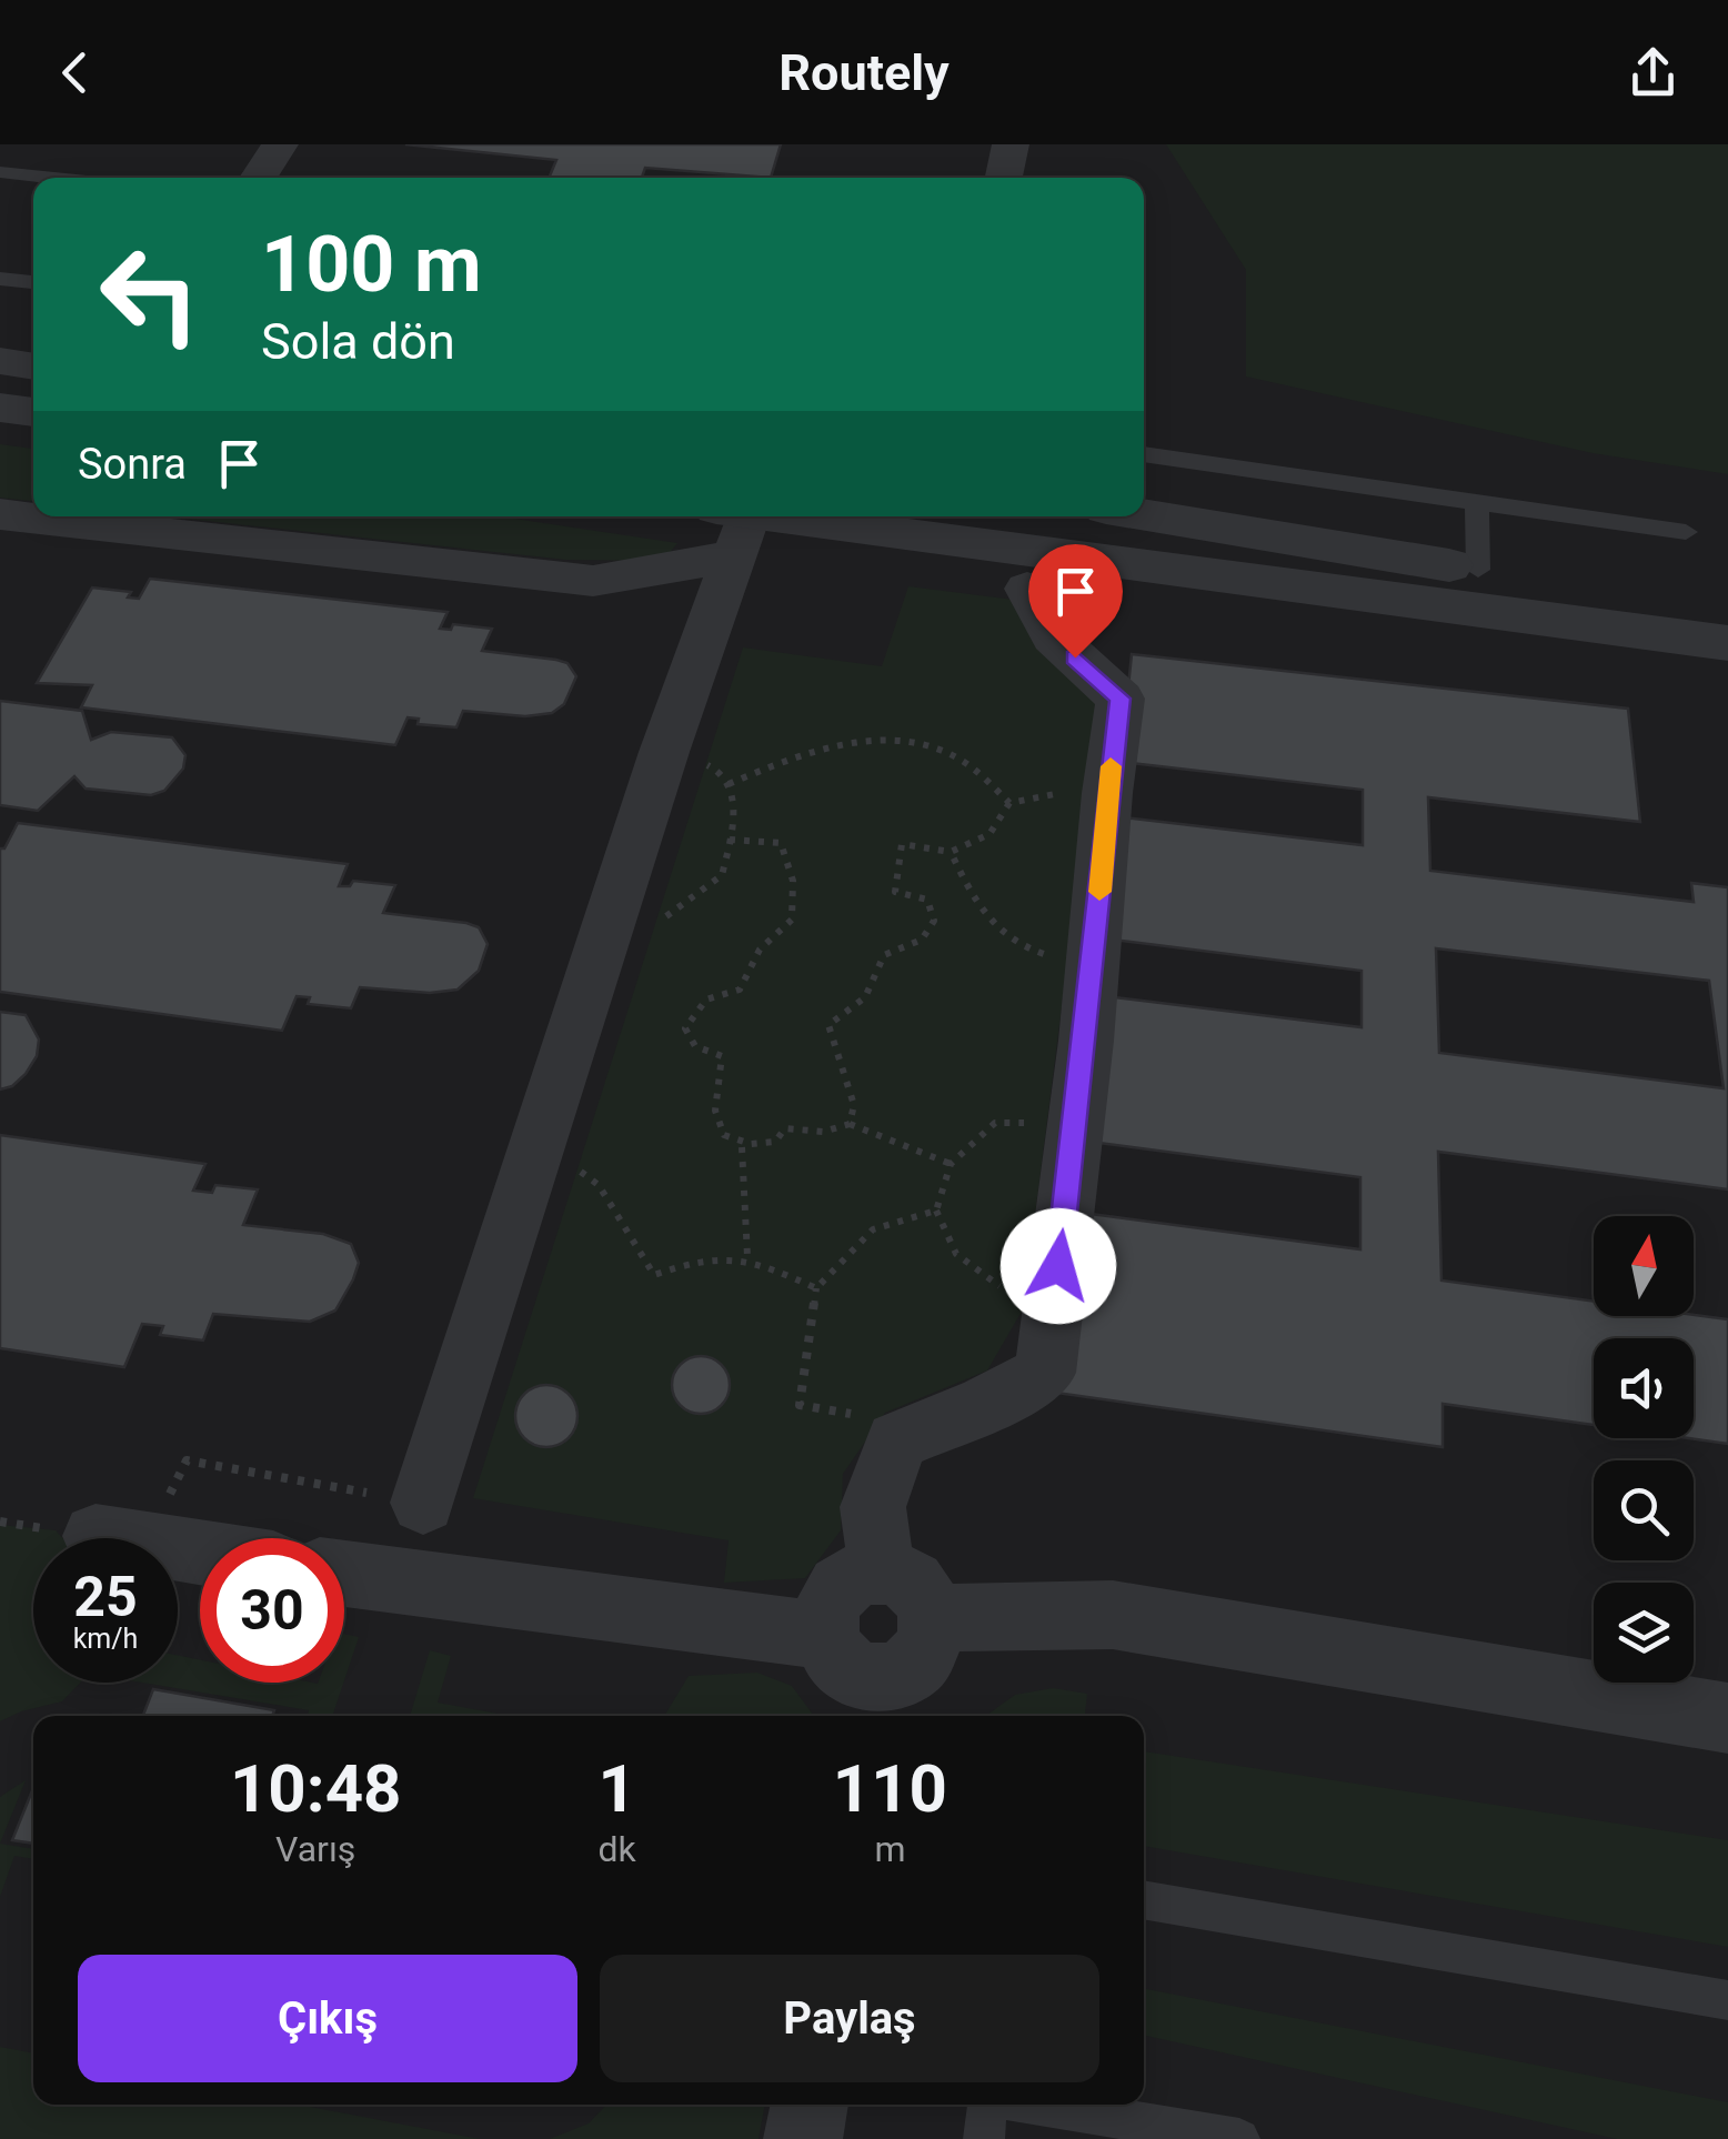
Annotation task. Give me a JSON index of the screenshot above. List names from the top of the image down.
{
  "north": "top",
  "page": {
    "header": "Routely",
    "turn": ["100 m", "Sola dön"],
    "then": "Sonra",
    "speed": "25 km/h",
    "limit": "30",
    "eta": [
      "10:48",
      "Varış",
      "1",
      "dk",
      "110",
      "m"
    ],
    "buttons": ["Çıkış", "Paylaş"]
  }
}
